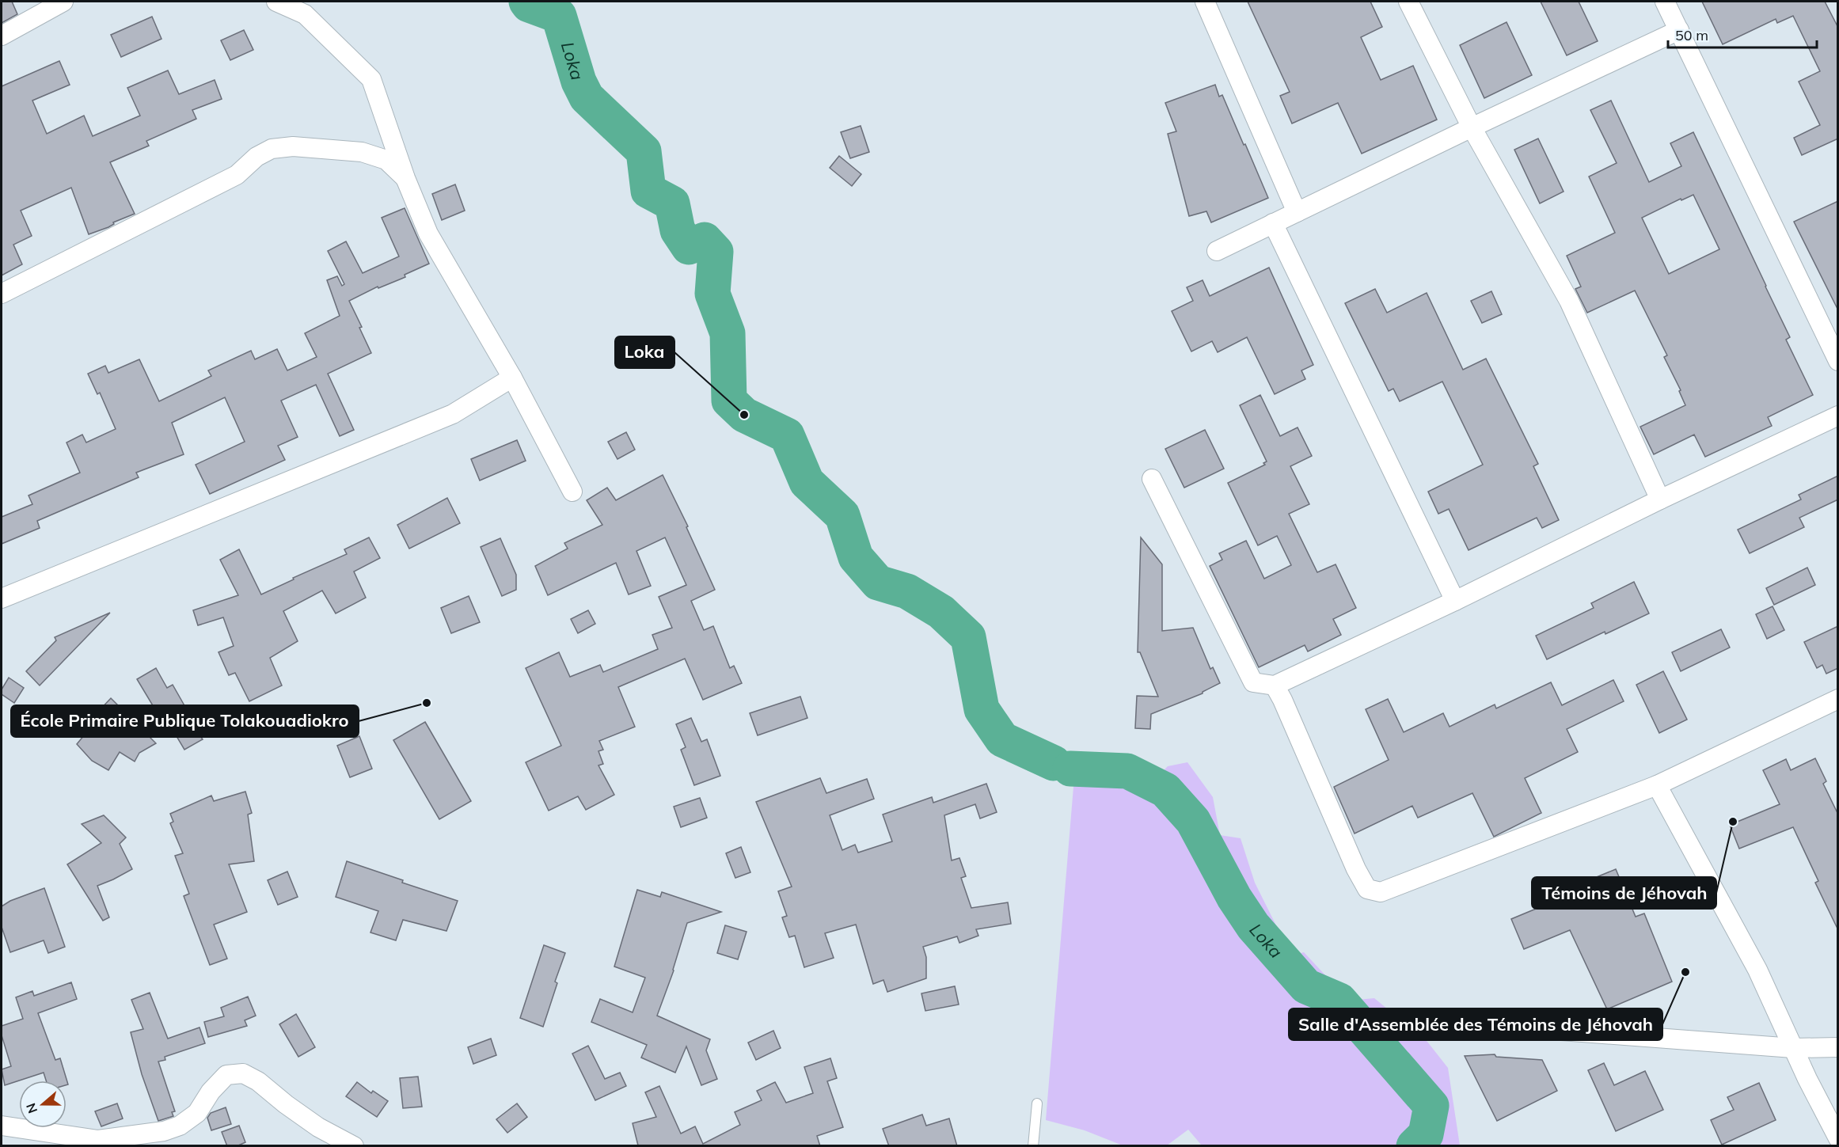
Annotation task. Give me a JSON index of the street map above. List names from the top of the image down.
{
  "water": ["Loka"],
  "places": [
    "Loka",
    "École Primaire Publique Tolakouadiokro",
    "Témoins de Jéhovah",
    "Salle d'Assemblée des Témoins de Jéhovah"
  ],
  "scale_bar": "50 m",
  "north": "left"
}
